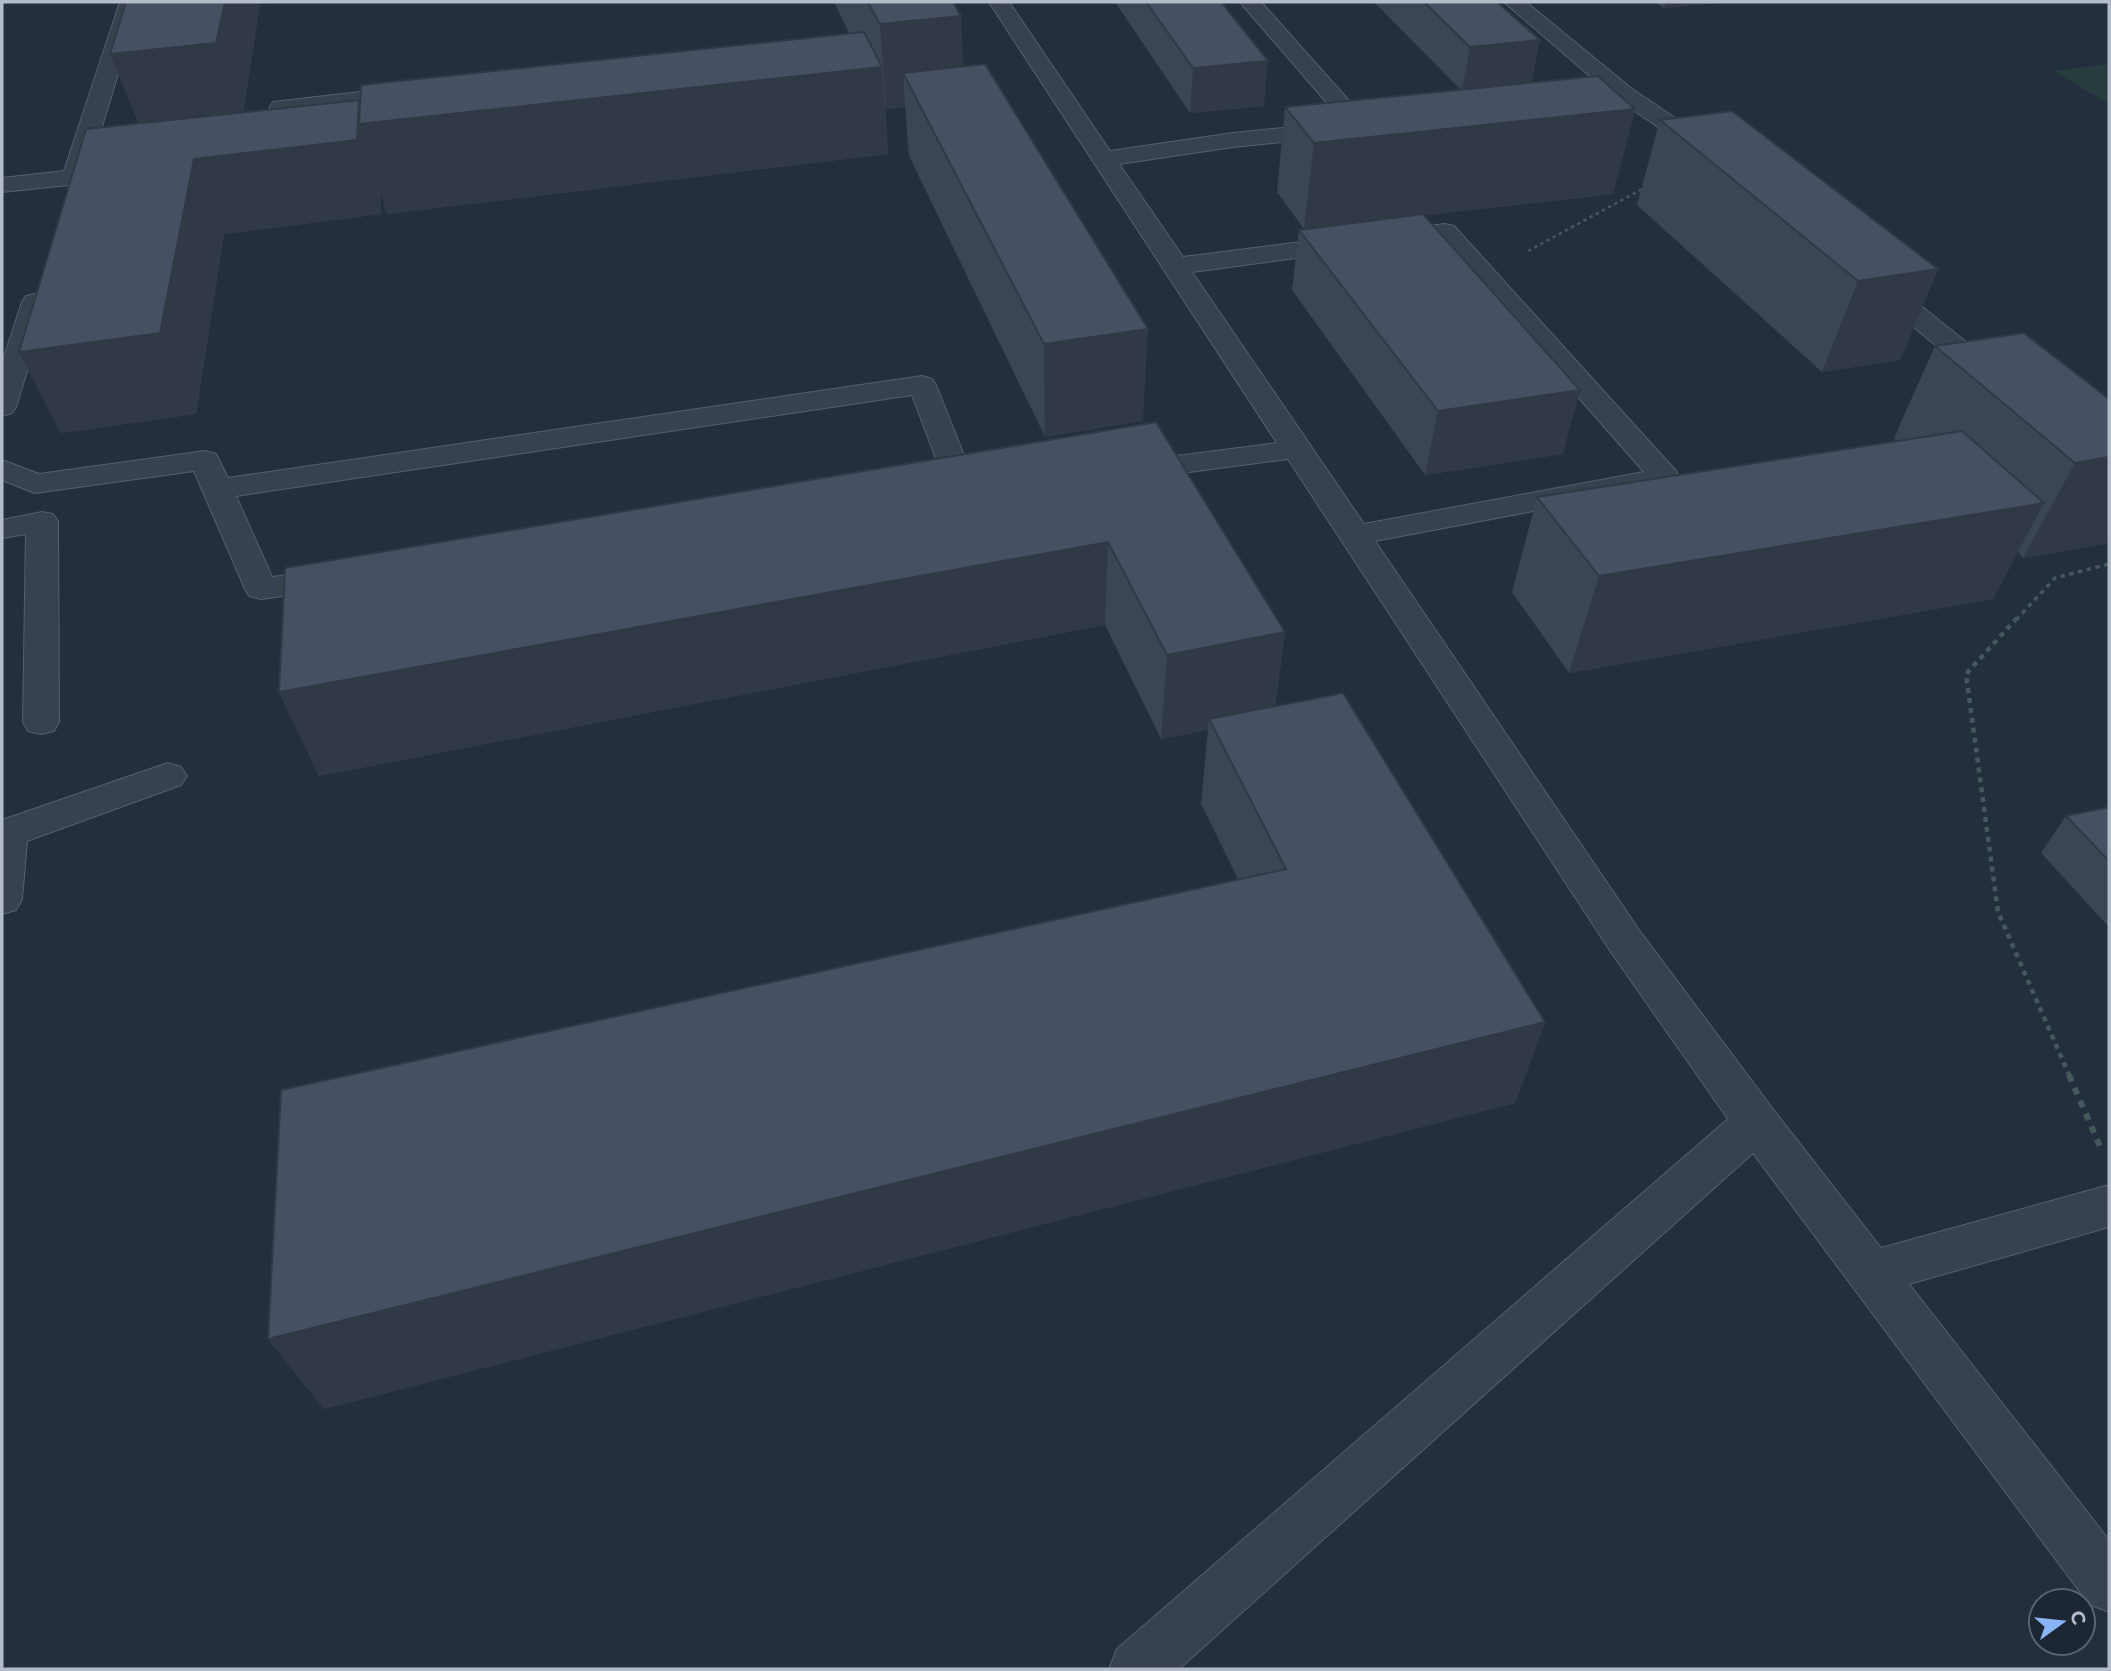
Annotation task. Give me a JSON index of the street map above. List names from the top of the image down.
{
  "north": "right"
}
